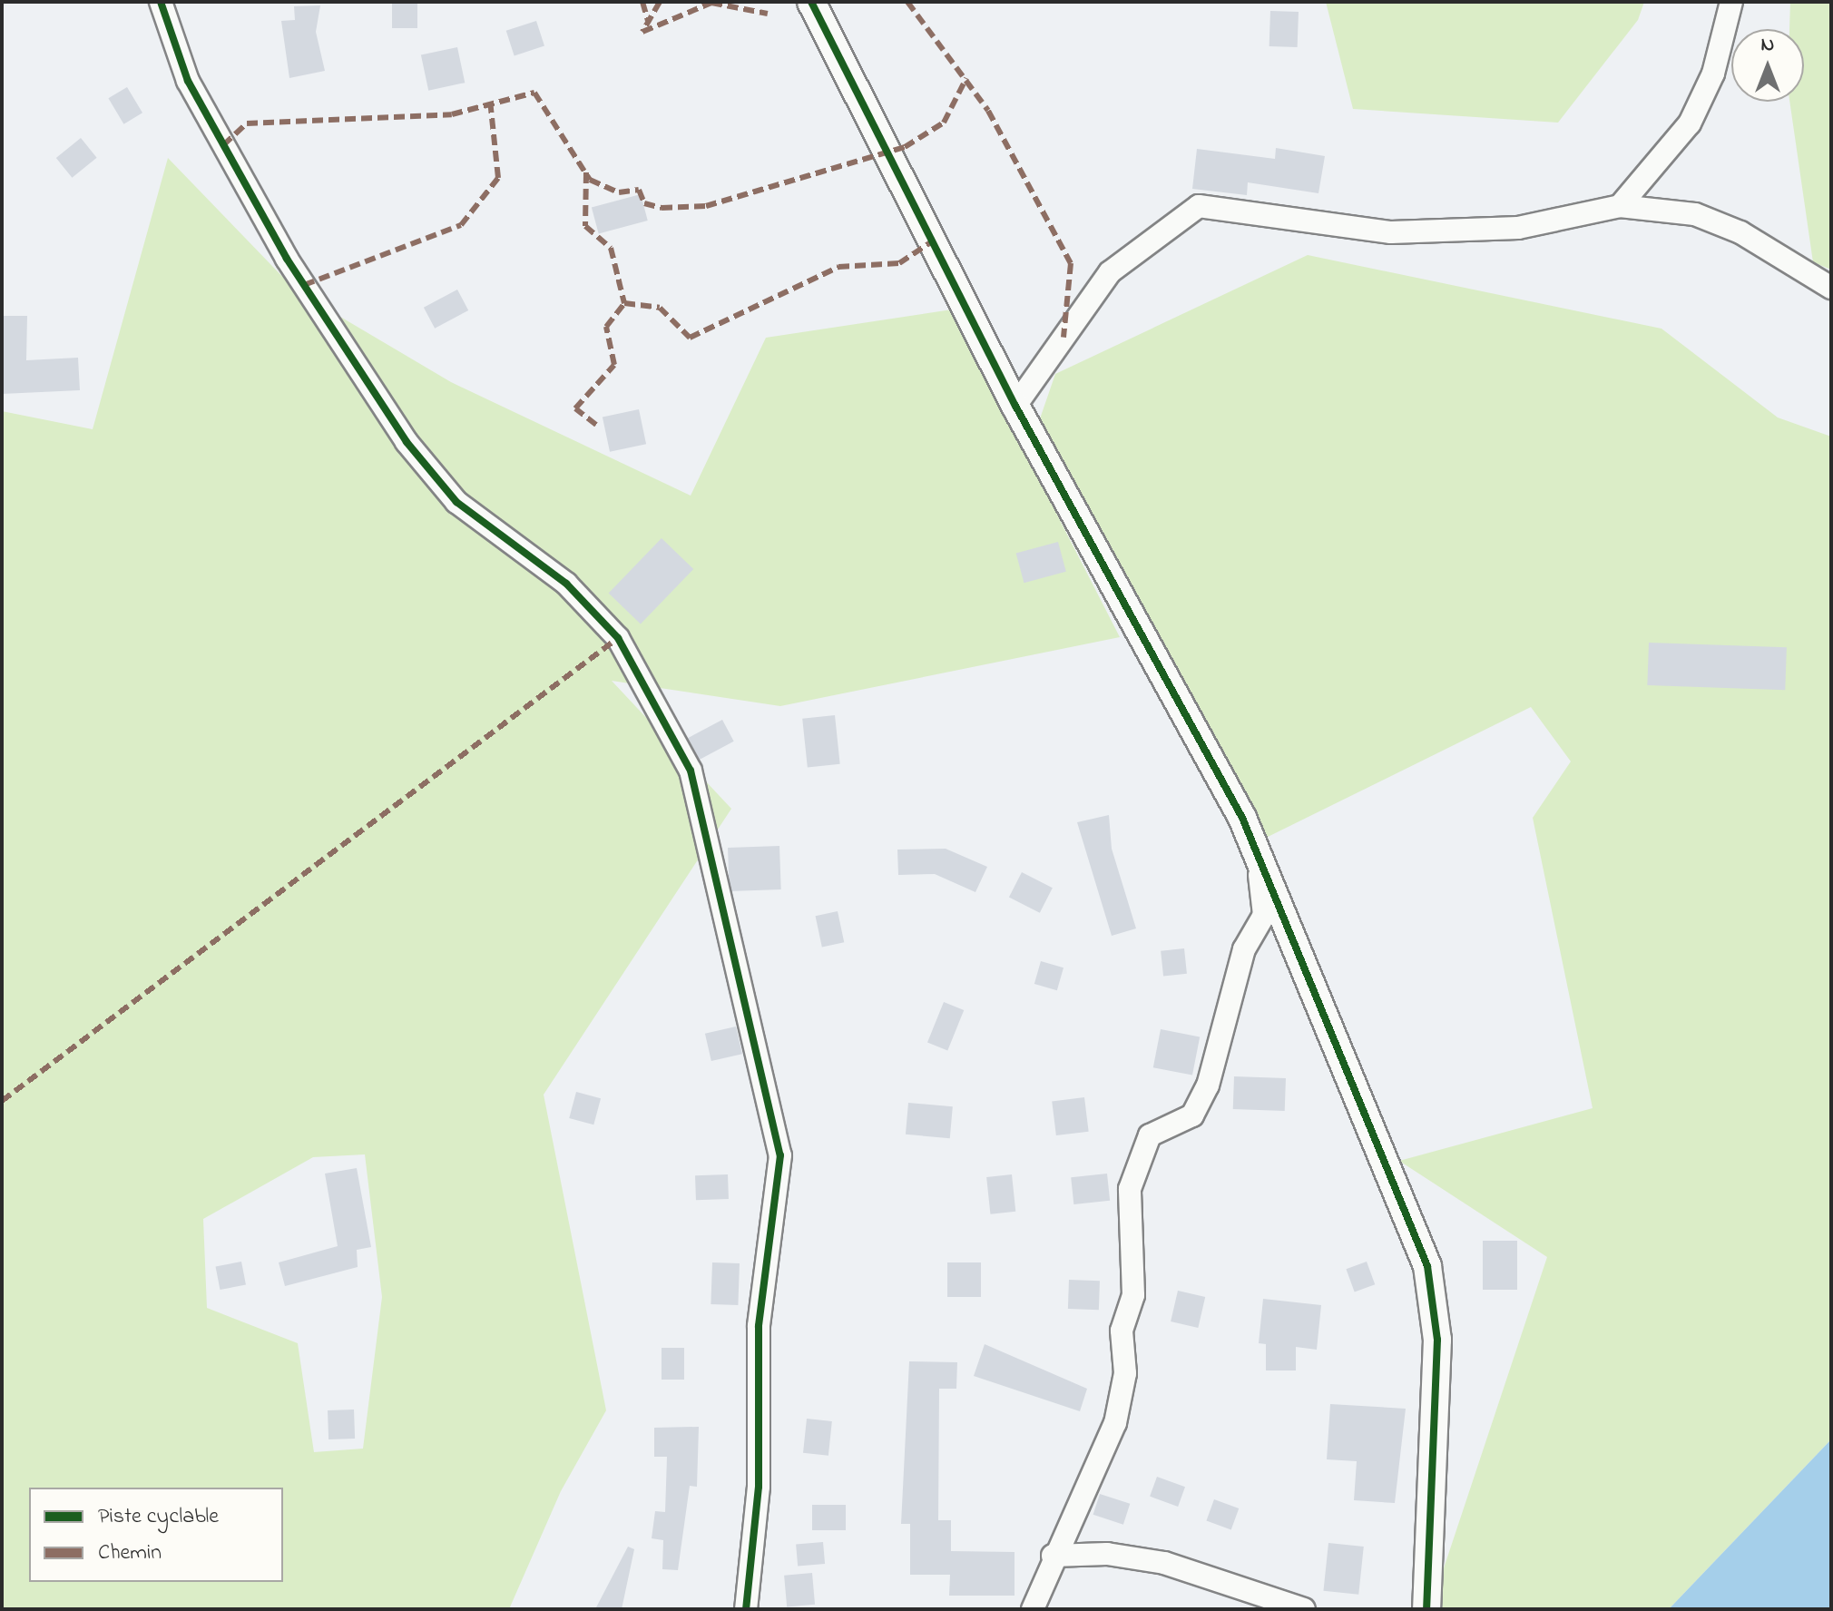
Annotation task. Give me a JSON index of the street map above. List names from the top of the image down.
{
  "legend": ["Piste cyclable", "Chemin"],
  "north": "top"
}
